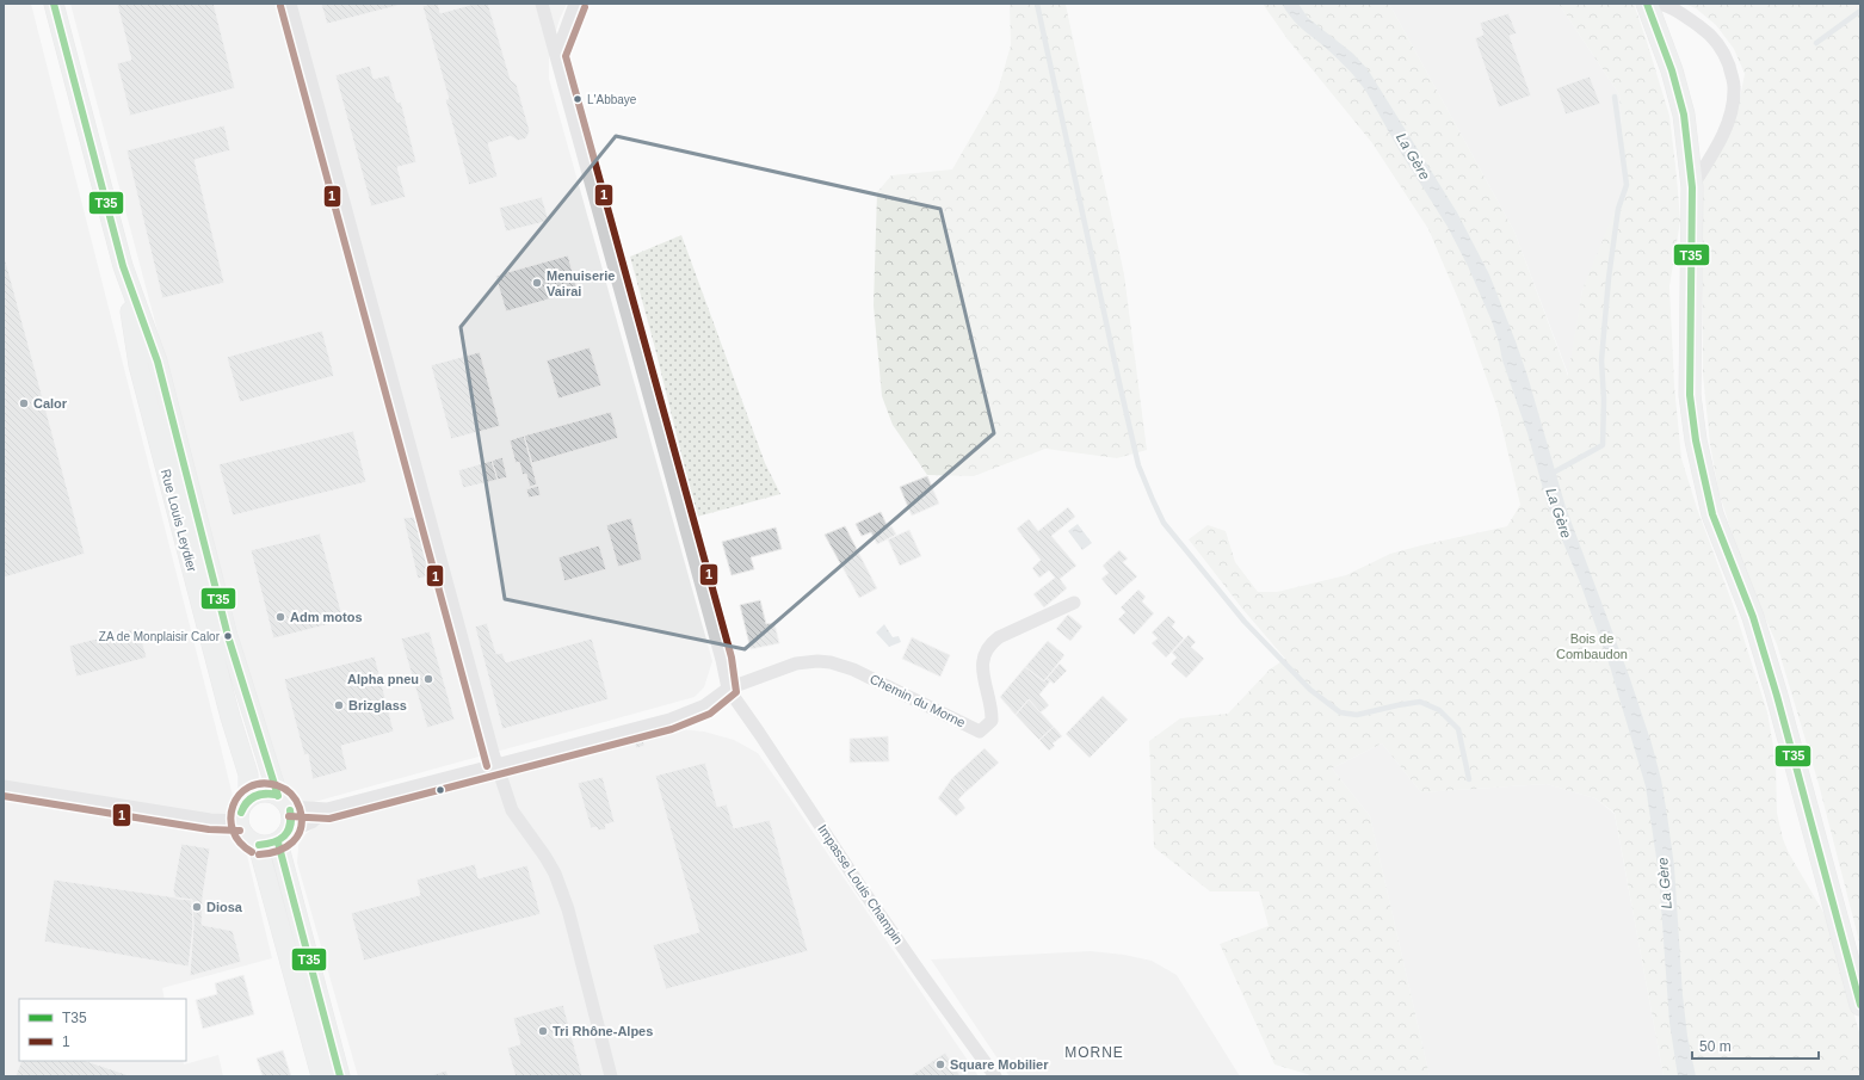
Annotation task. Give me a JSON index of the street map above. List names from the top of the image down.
{
  "streets": {
    "main road": ["Rue Louis Leydier"],
    "street": ["Chemin du Morne", "Impasse Louis Champin"]
  },
  "crossings": [
    ["Chemin du Morne", "Impasse Louis Champin"]
  ],
  "districts": ["MORNE"],
  "water": ["La Gère"],
  "parks": ["Bois de Combaudon"],
  "places": [
    "L'Abbaye",
    "Menuiserie Vairai",
    "Calor",
    "Adm motos",
    "ZA de Monplaisir Calor",
    "Alpha pneu",
    "Brizglass",
    "Diosa",
    "Tri Rhône-Alpes",
    "Square Mobilier"
  ],
  "lines": ["transit line T35", "transit line 1"],
  "legend": ["T35", "1"],
  "scale_bar": "50 m"
}
